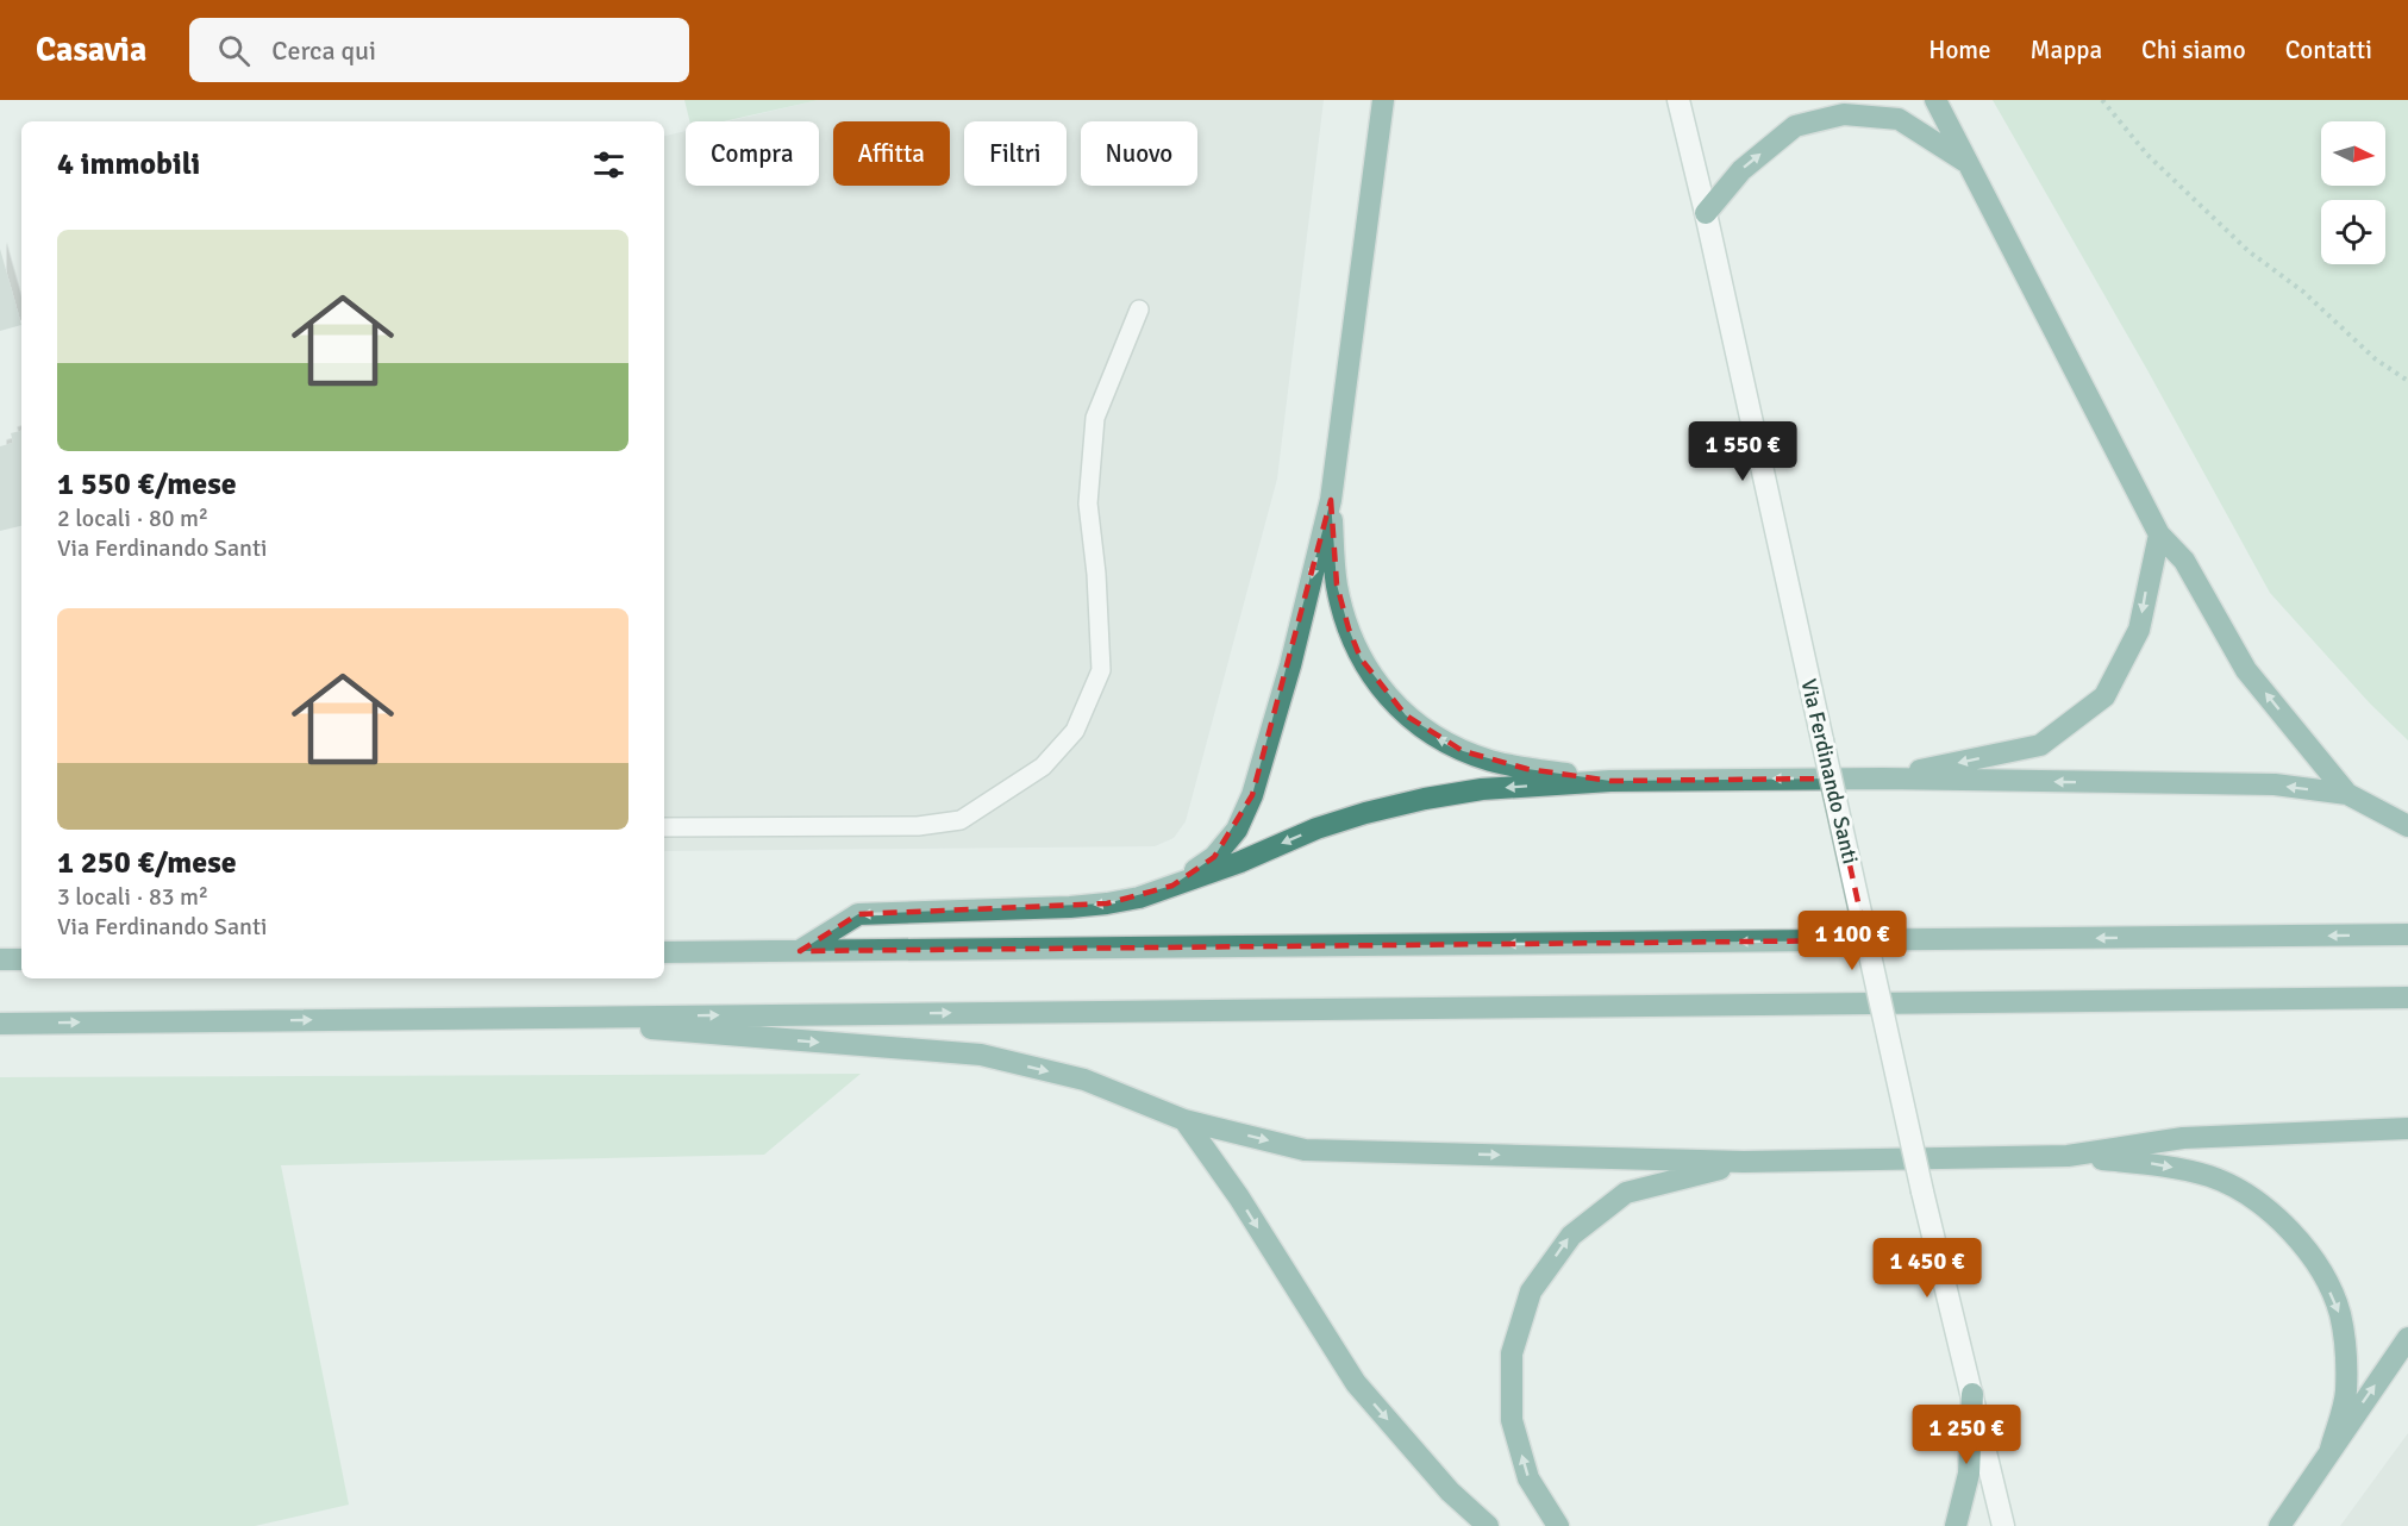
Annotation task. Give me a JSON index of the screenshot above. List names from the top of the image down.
{
  "streets": {
    "main road": ["Via Ferdinando Santi"]
  },
  "north": "right",
  "page": {
    "header": "Casavia",
    "search": "Cerca qui",
    "nav": [
      "Home",
      "Mappa",
      "Chi siamo",
      "Contatti"
    ],
    "chip": [
      "Compra",
      "Affitta",
      "Filtri",
      "Nuovo"
    ],
    "heading": "4 immobili",
    "list": [
      {
        "name": "1 550 €/mese",
        "note": "2 locali · 80 m² · Via Ferdinando Santi"
      },
      {
        "name": "1 250 €/mese",
        "note": "3 locali · 83 m² · Via Ferdinando Santi"
      }
    ],
    "price": [
      "1 550 €",
      "1 100 €",
      "1 450 €",
      "1 250 €"
    ]
  }
}
